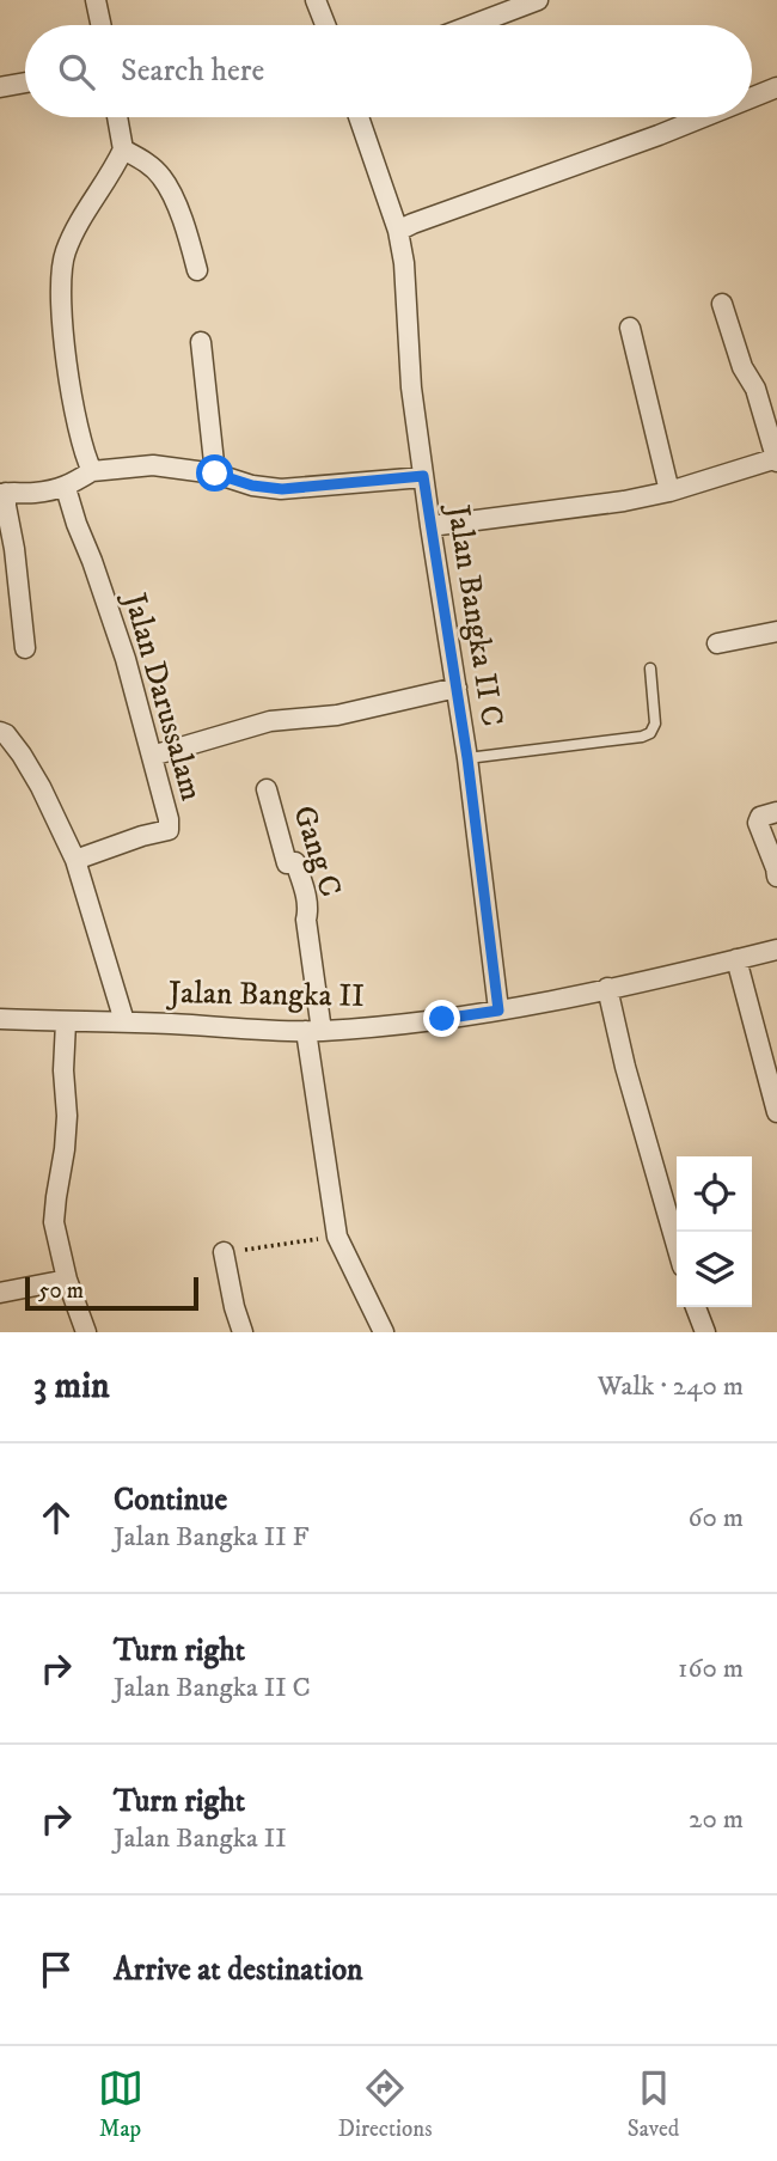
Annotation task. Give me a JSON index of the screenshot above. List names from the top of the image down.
{
  "streets": {
    "street": [
      "Jalan Bangka II C",
      "Jalan Darussalam",
      "Gang C",
      "Jalan Bangka II"
    ]
  },
  "crossings": [
    ["Jalan Bangka II C", "Jalan Bangka II"],
    ["Gang C", "Jalan Bangka II"]
  ],
  "scale_bar": "50 m",
  "page": {
    "search": "Search here",
    "scale": "50 m",
    "heading": ["3 min", "Walk · 240 m"],
    "list": [
      ["Continue", "Jalan Bangka II F", "60 m"],
      ["Turn right", "Jalan Bangka II C", "160 m"],
      ["Turn right", "Jalan Bangka II", "20 m"],
      "Arrive at destination"
    ],
    "nav": ["Map", "Directions", "Saved"]
  }
}
